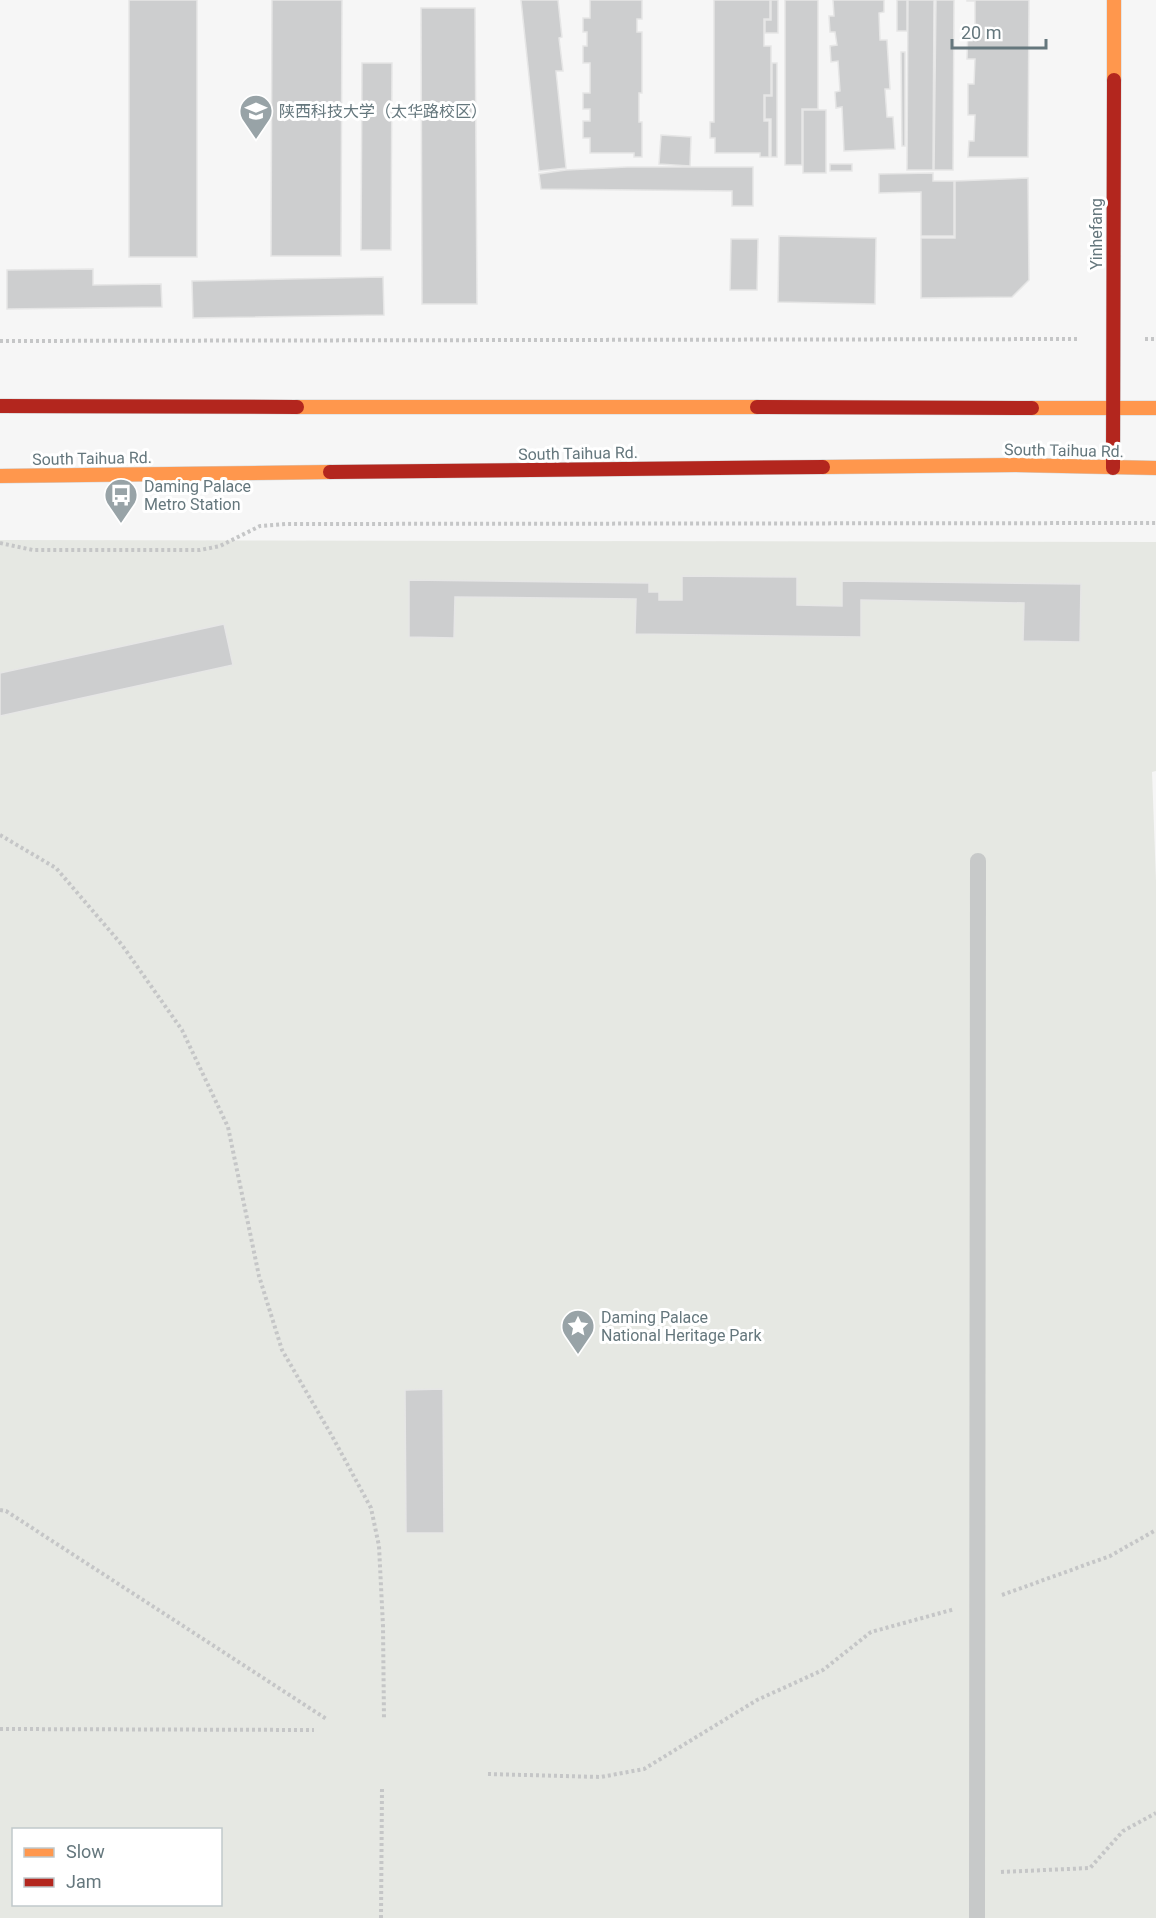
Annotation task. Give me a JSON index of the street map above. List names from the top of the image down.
{
  "streets": {
    "main road": ["Yinhefang", "South Taihua Rd."]
  },
  "crossings": [
    ["Yinhefang", "South Taihua Rd."]
  ],
  "places": {
    "school or university": ["陕西科技大学（太华路校区）"],
    "bus stop": ["Daming Palace Metro Station"],
    "place": ["Daming Palace National Heritage Park"]
  },
  "legend": ["Slow", "Jam"],
  "scale_bar": "20 m"
}
